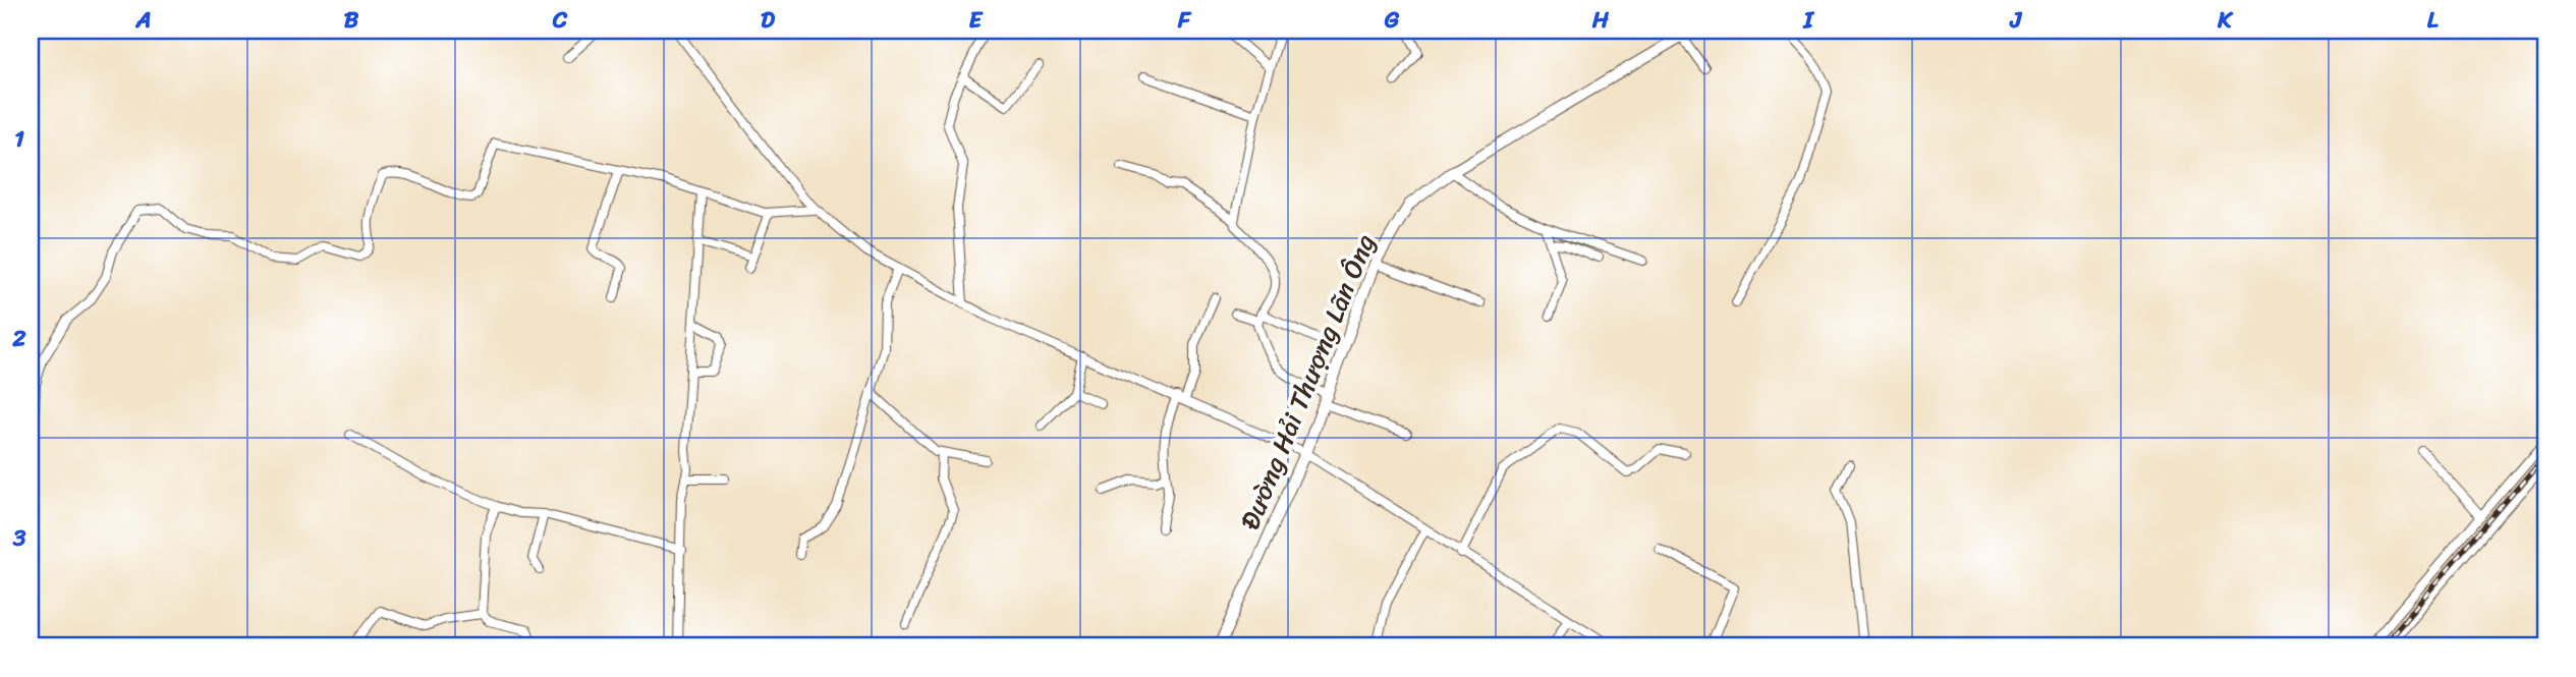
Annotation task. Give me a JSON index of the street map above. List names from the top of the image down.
{
  "streets": {
    "street": ["Đường Hải Thượng Lãn Ông"]
  },
  "grid": {
    "columns": [
      "A",
      "B",
      "C",
      "D",
      "E",
      "F",
      "G",
      "H",
      "I",
      "J",
      "K",
      "L"
    ],
    "rows": ["1", "2", "3"]
  }
}
